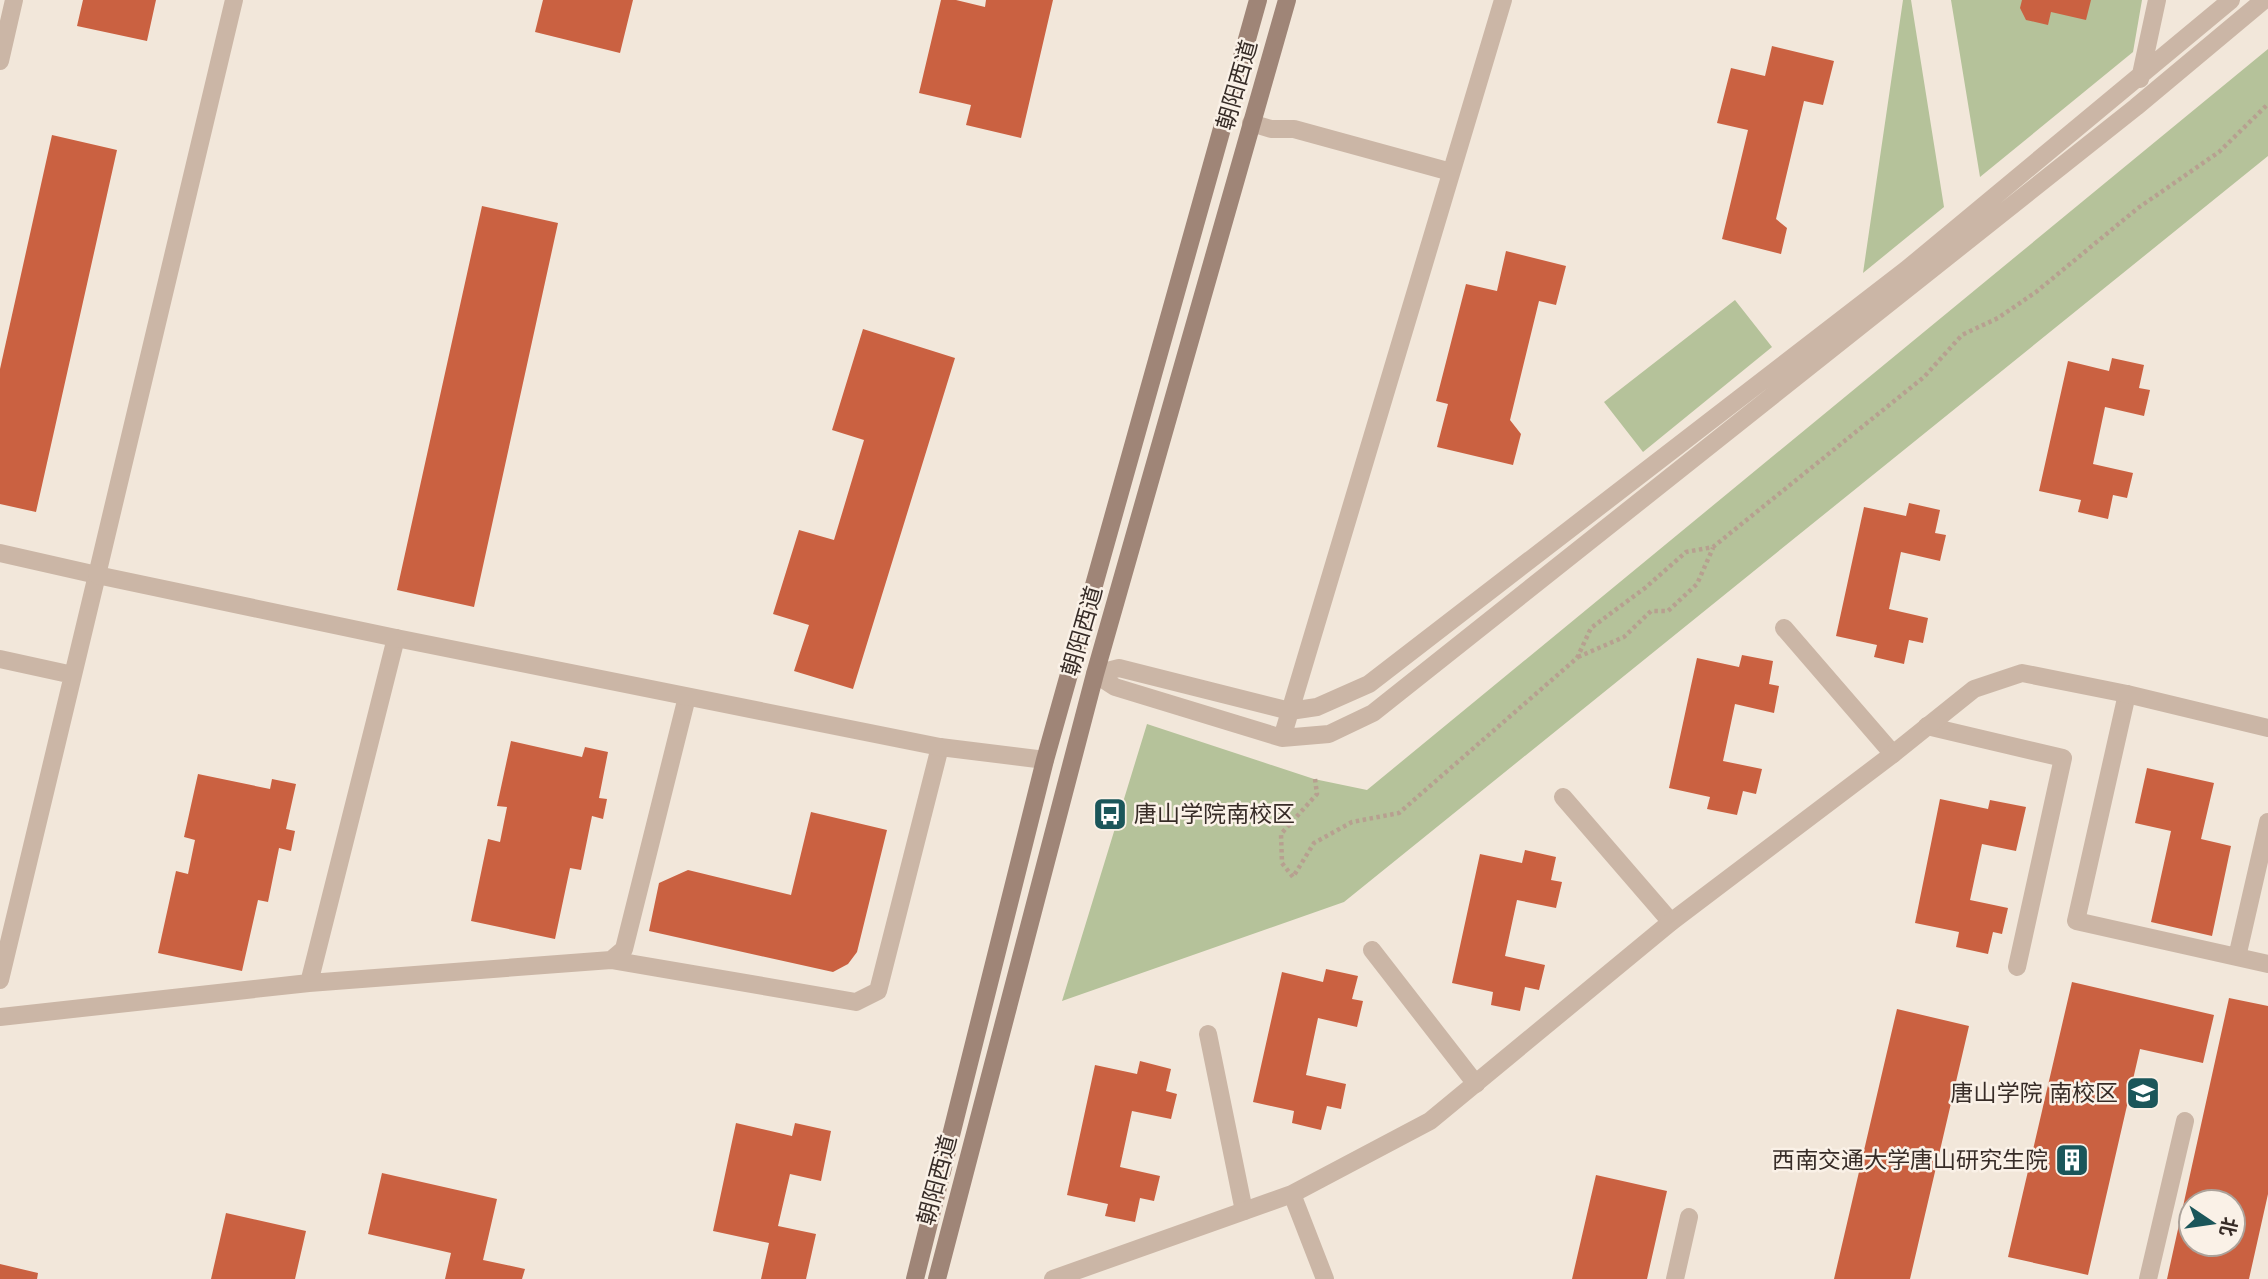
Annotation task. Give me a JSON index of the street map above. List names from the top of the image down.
{
  "streets": {
    "main road": ["朝阳西道"]
  },
  "places": {
    "bus stop": ["唐山学院南校区"],
    "school or university": ["唐山学院 南校区"],
    "building": ["西南交通大学唐山研究生院"]
  },
  "north": "right"
}
